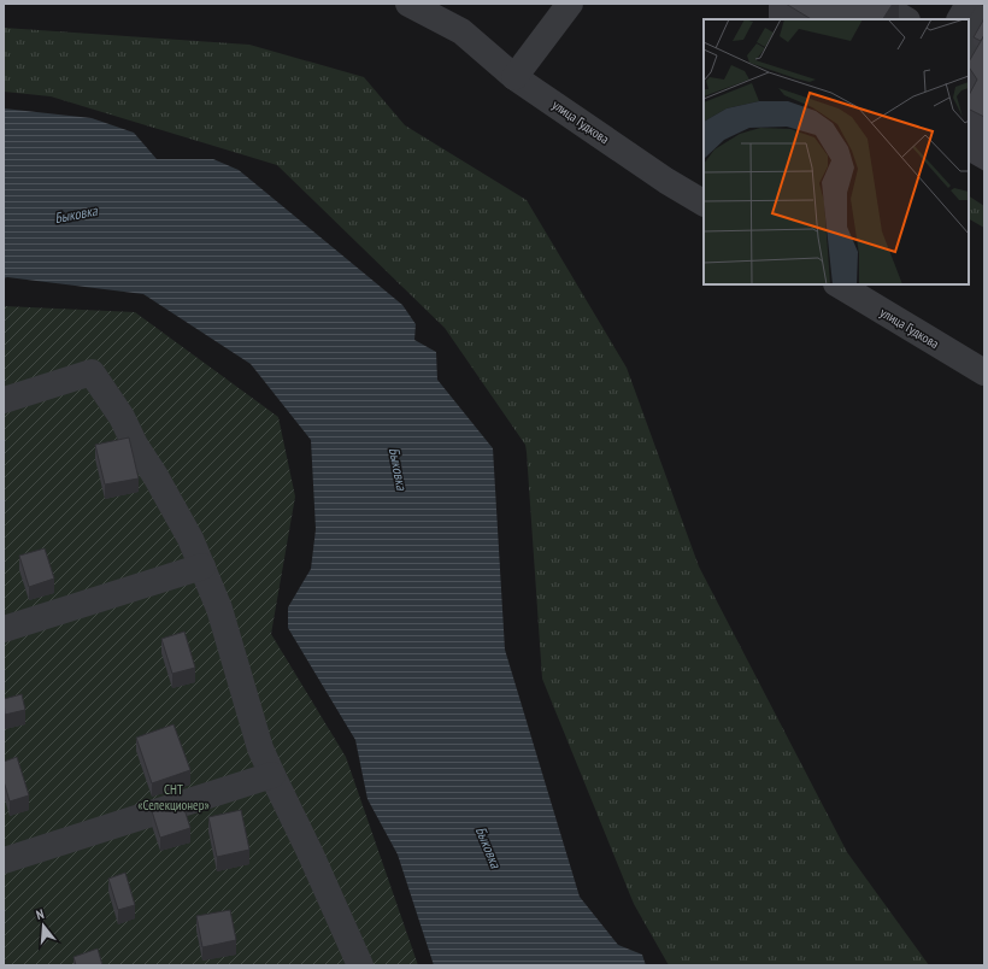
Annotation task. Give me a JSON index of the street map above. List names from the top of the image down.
{
  "streets": {
    "street": ["улица Гудкова"]
  },
  "water": ["Быковка"],
  "parks": ["СНТ «Селекционер»"],
  "north": "top"
}
